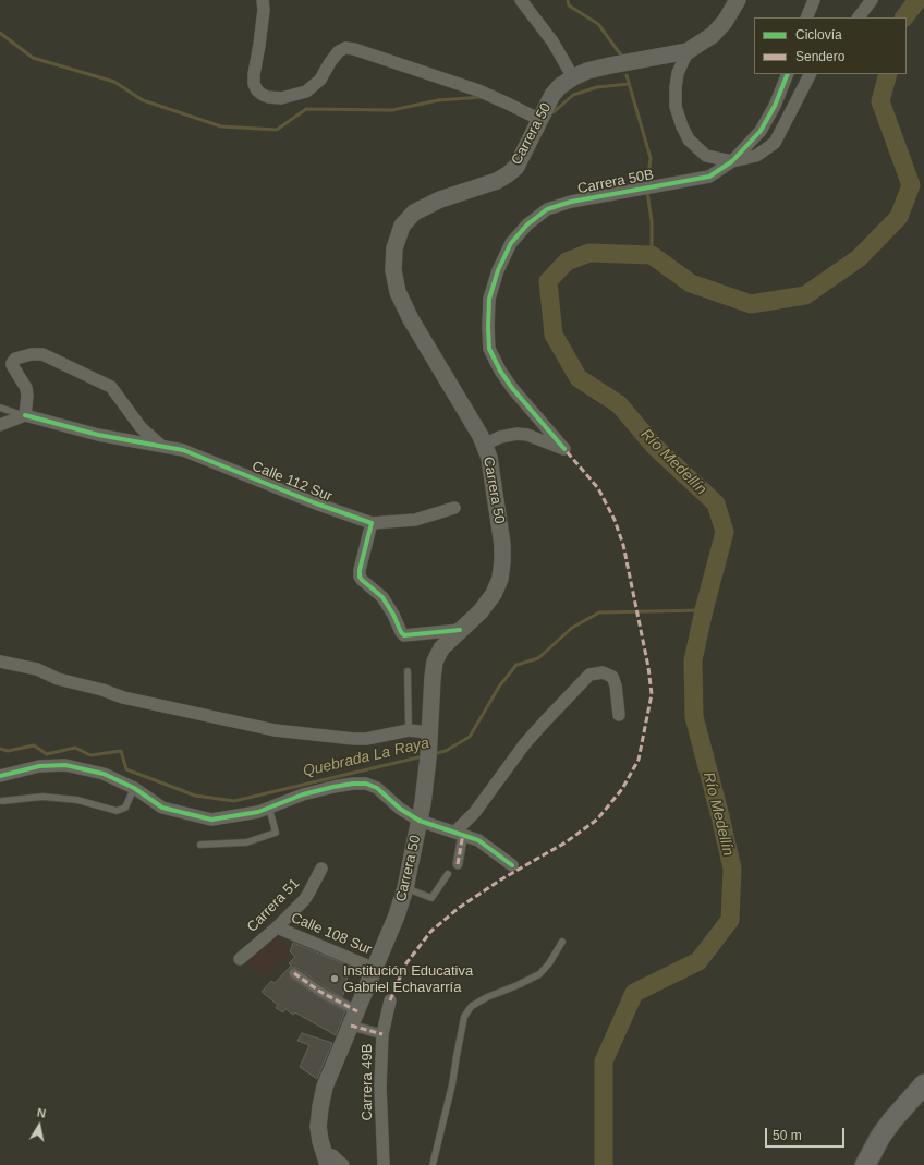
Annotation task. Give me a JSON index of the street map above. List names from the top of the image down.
{
  "streets": {
    "main road": ["Carrera 50"],
    "street": [
      "Carrera 50B",
      "Calle 112 Sur",
      "Carrera 51",
      "Calle 108 Sur",
      "Carrera 49B"
    ]
  },
  "crossings": [
    ["Carrera 50", "Carrera 50B"],
    ["Carrera 50", "Calle 108 Sur"],
    ["Carrera 51", "Calle 108 Sur"]
  ],
  "water": ["Río Medellín", "Quebrada La Raya"],
  "places": ["Institución Educativa Gabriel Echavarría"],
  "legend": ["Ciclovía", "Sendero"],
  "scale_bar": "50 m",
  "north": "top"
}
